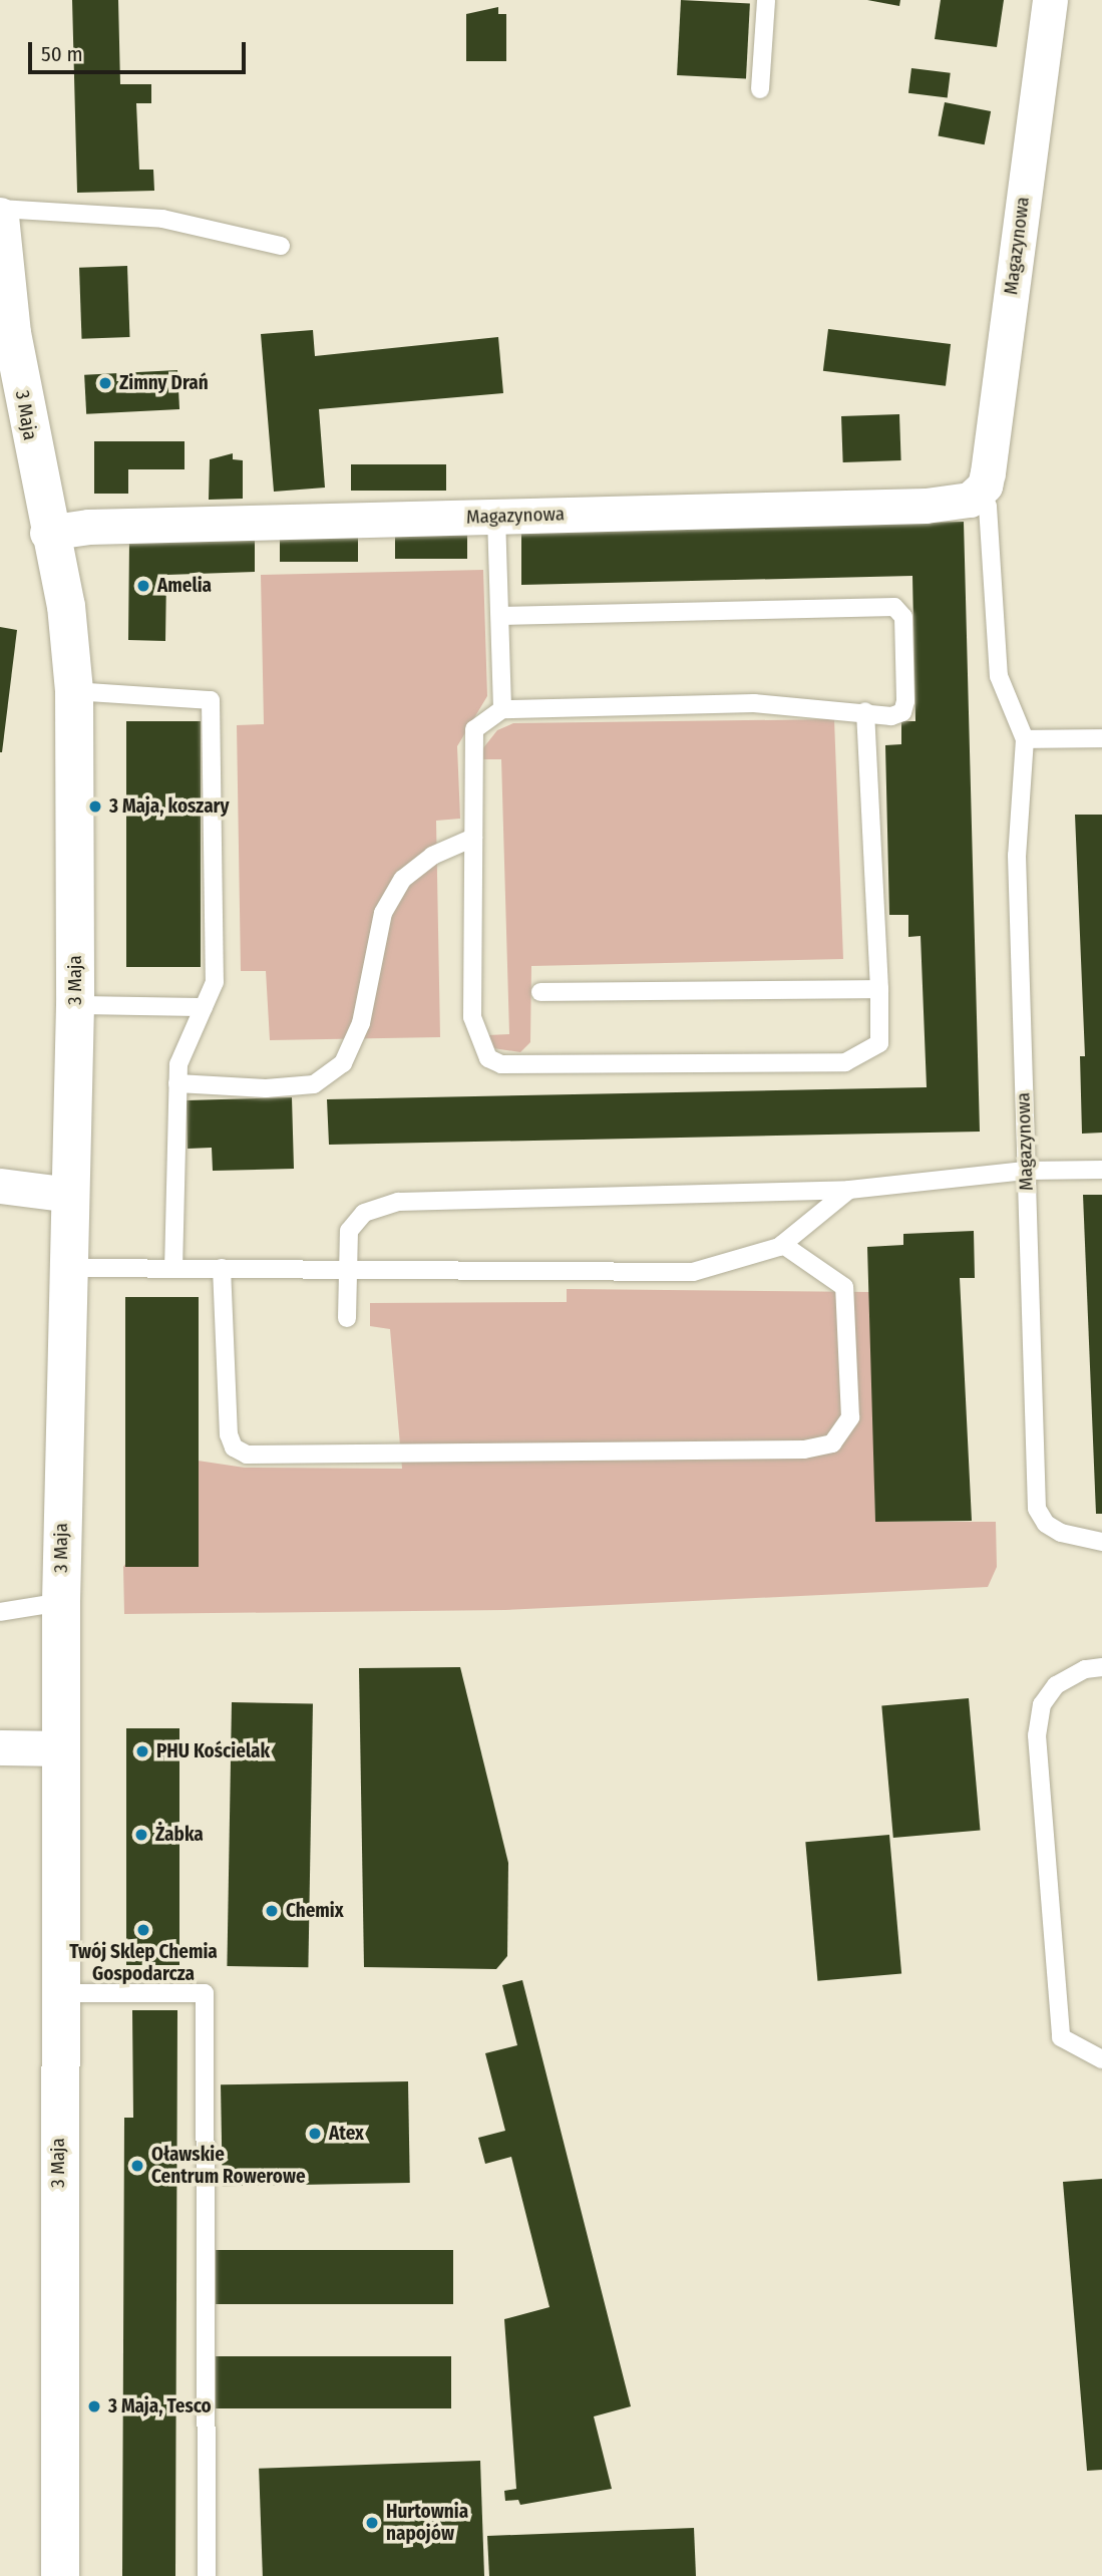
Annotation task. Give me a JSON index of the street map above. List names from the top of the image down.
{
  "streets": {
    "street": ["Magazynowa", "3 Maja"]
  },
  "crossings": [
    ["Magazynowa", "3 Maja"]
  ],
  "places": [
    "Zimny Drań",
    "Amelia",
    "3 Maja, koszary",
    "PHU Kościelak",
    "Żabka",
    "Chemix",
    "Twój Sklep Chemia Gospodarcza",
    "Atex",
    "Oławskie Centrum Rowerowe",
    "3 Maja, Tesco",
    "Hurtownia napojów"
  ],
  "scale_bar": "50 m"
}
